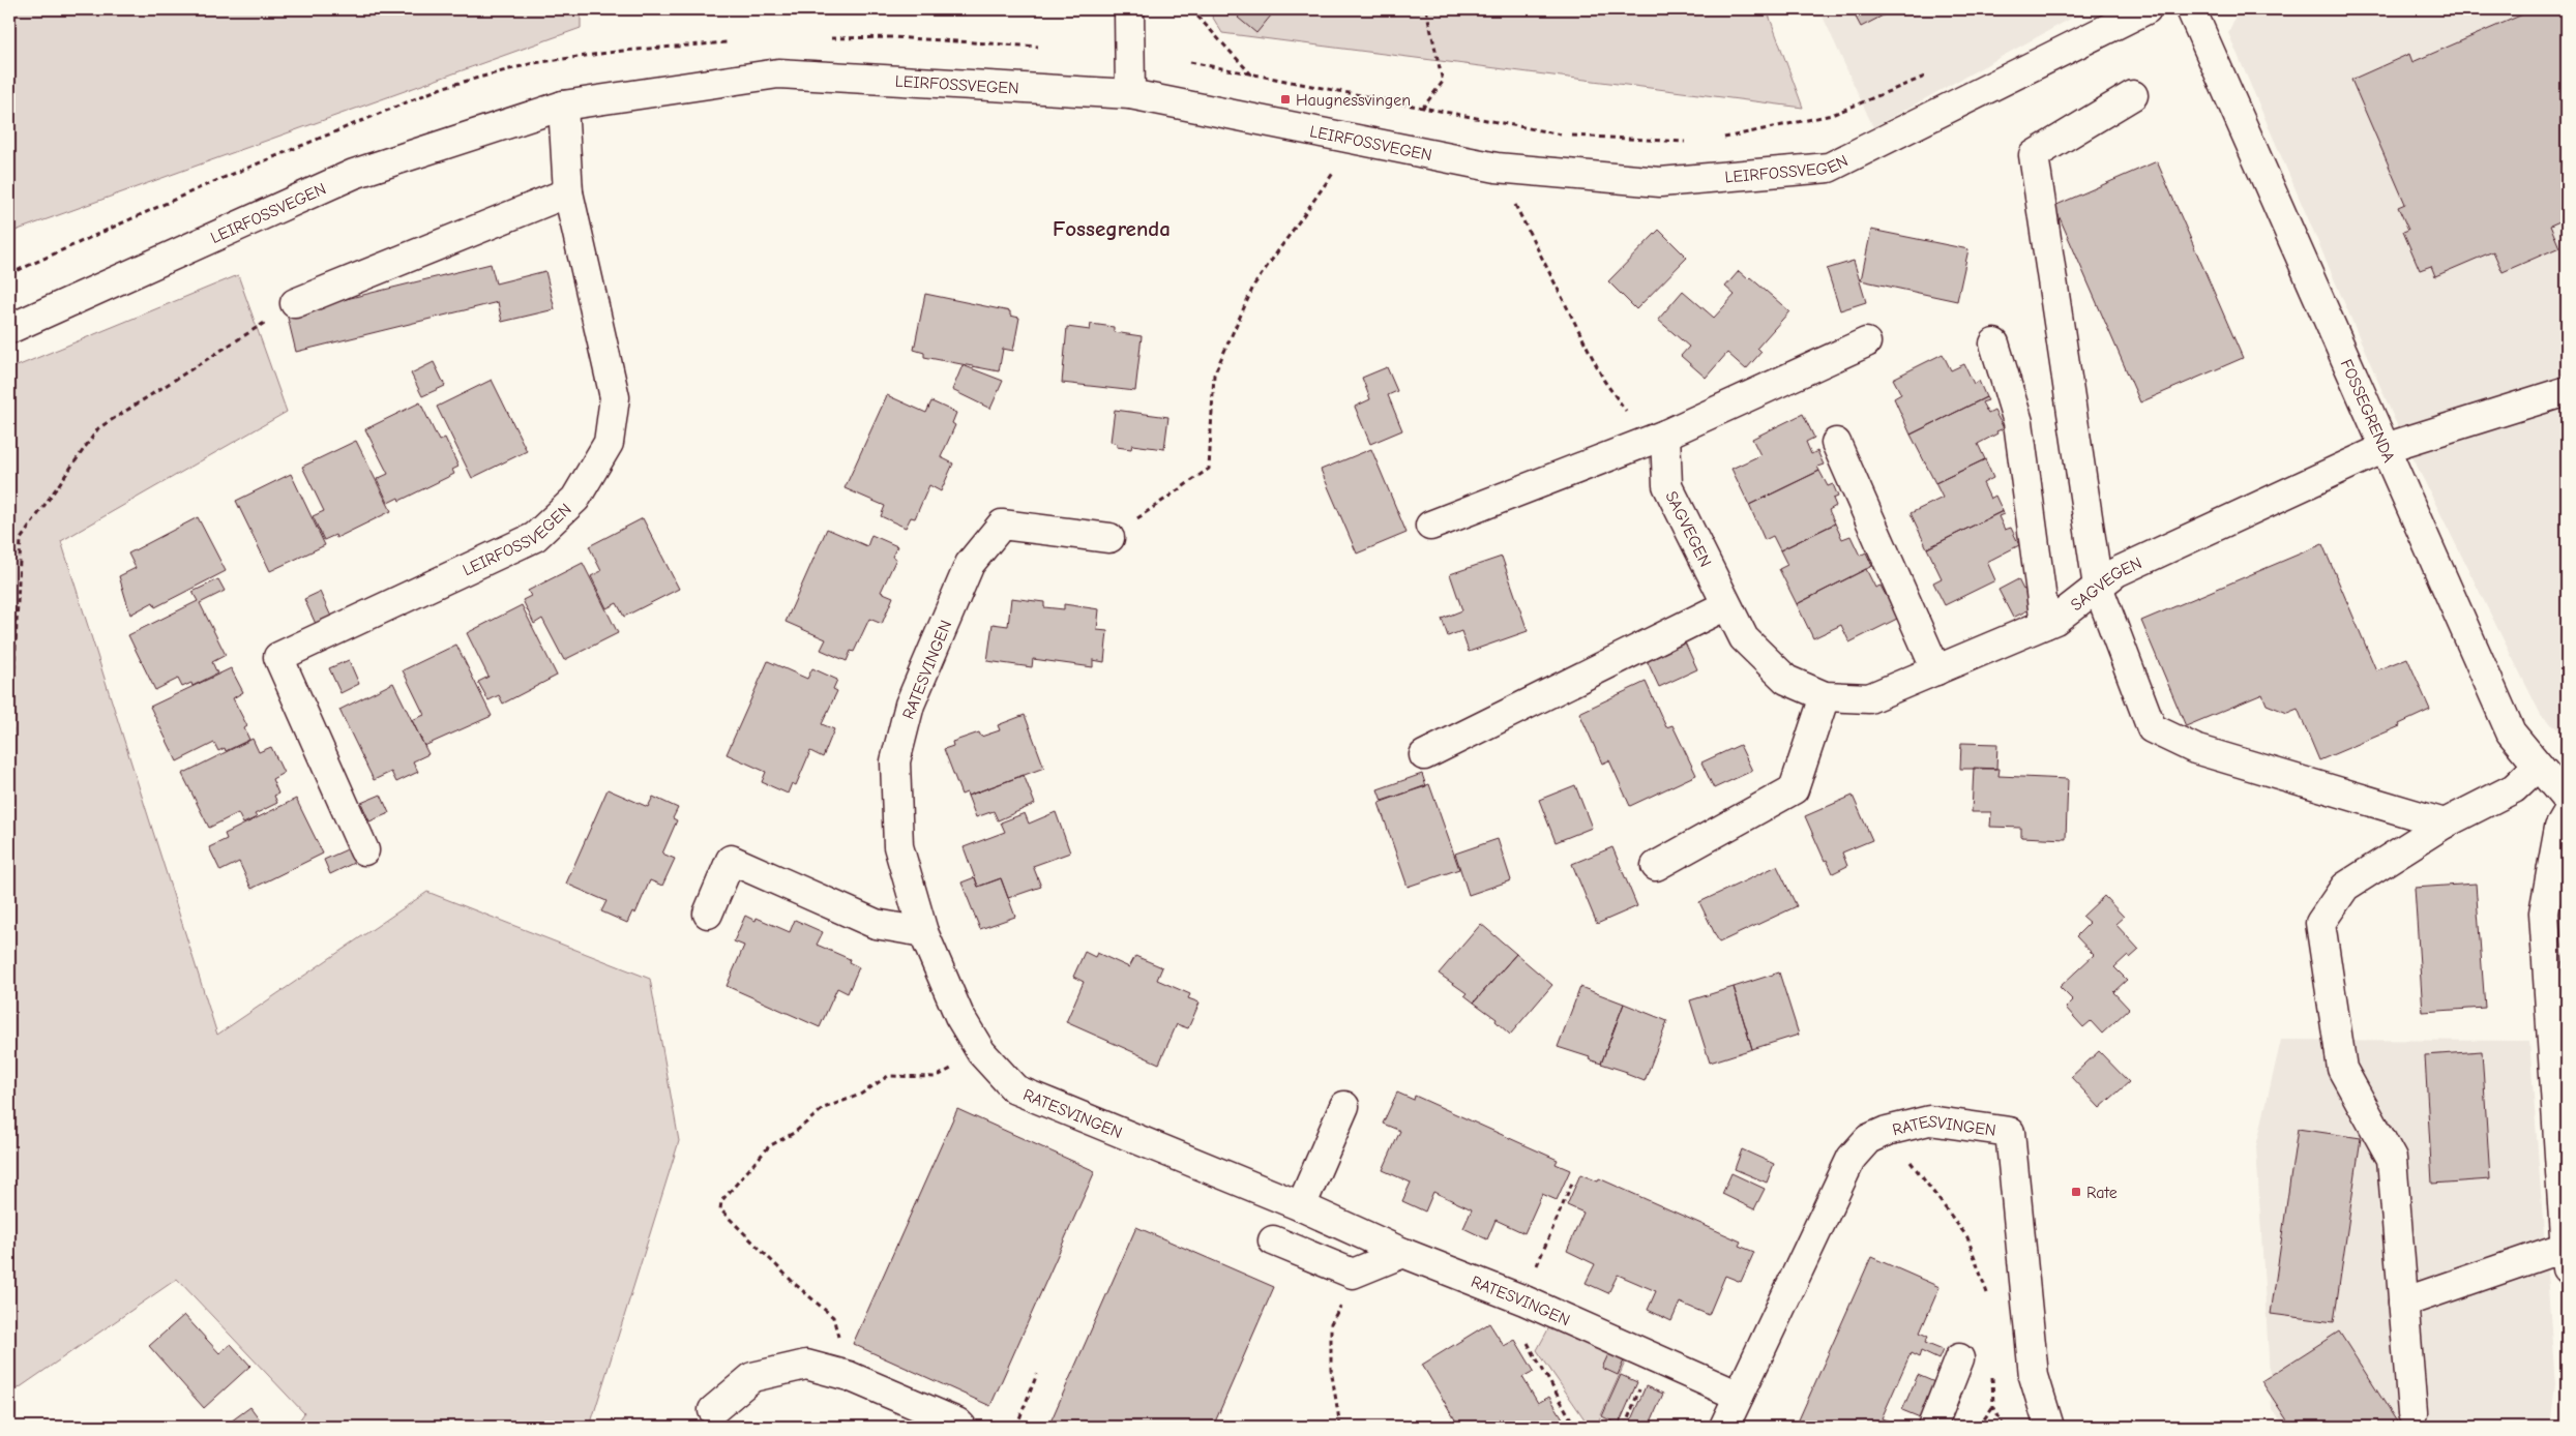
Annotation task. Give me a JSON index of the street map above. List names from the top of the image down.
{
  "streets": {
    "street": [
      "LEIRFOSSVEGEN",
      "FOSSEGRENDA",
      "SAGVEGEN",
      "RATESVINGEN"
    ]
  },
  "crossings": [
    ["FOSSEGRENDA", "SAGVEGEN"]
  ],
  "districts": ["Fossegrenda"],
  "places": {
    "transit": ["Haugnessvingen", "Rate"]
  }
}
